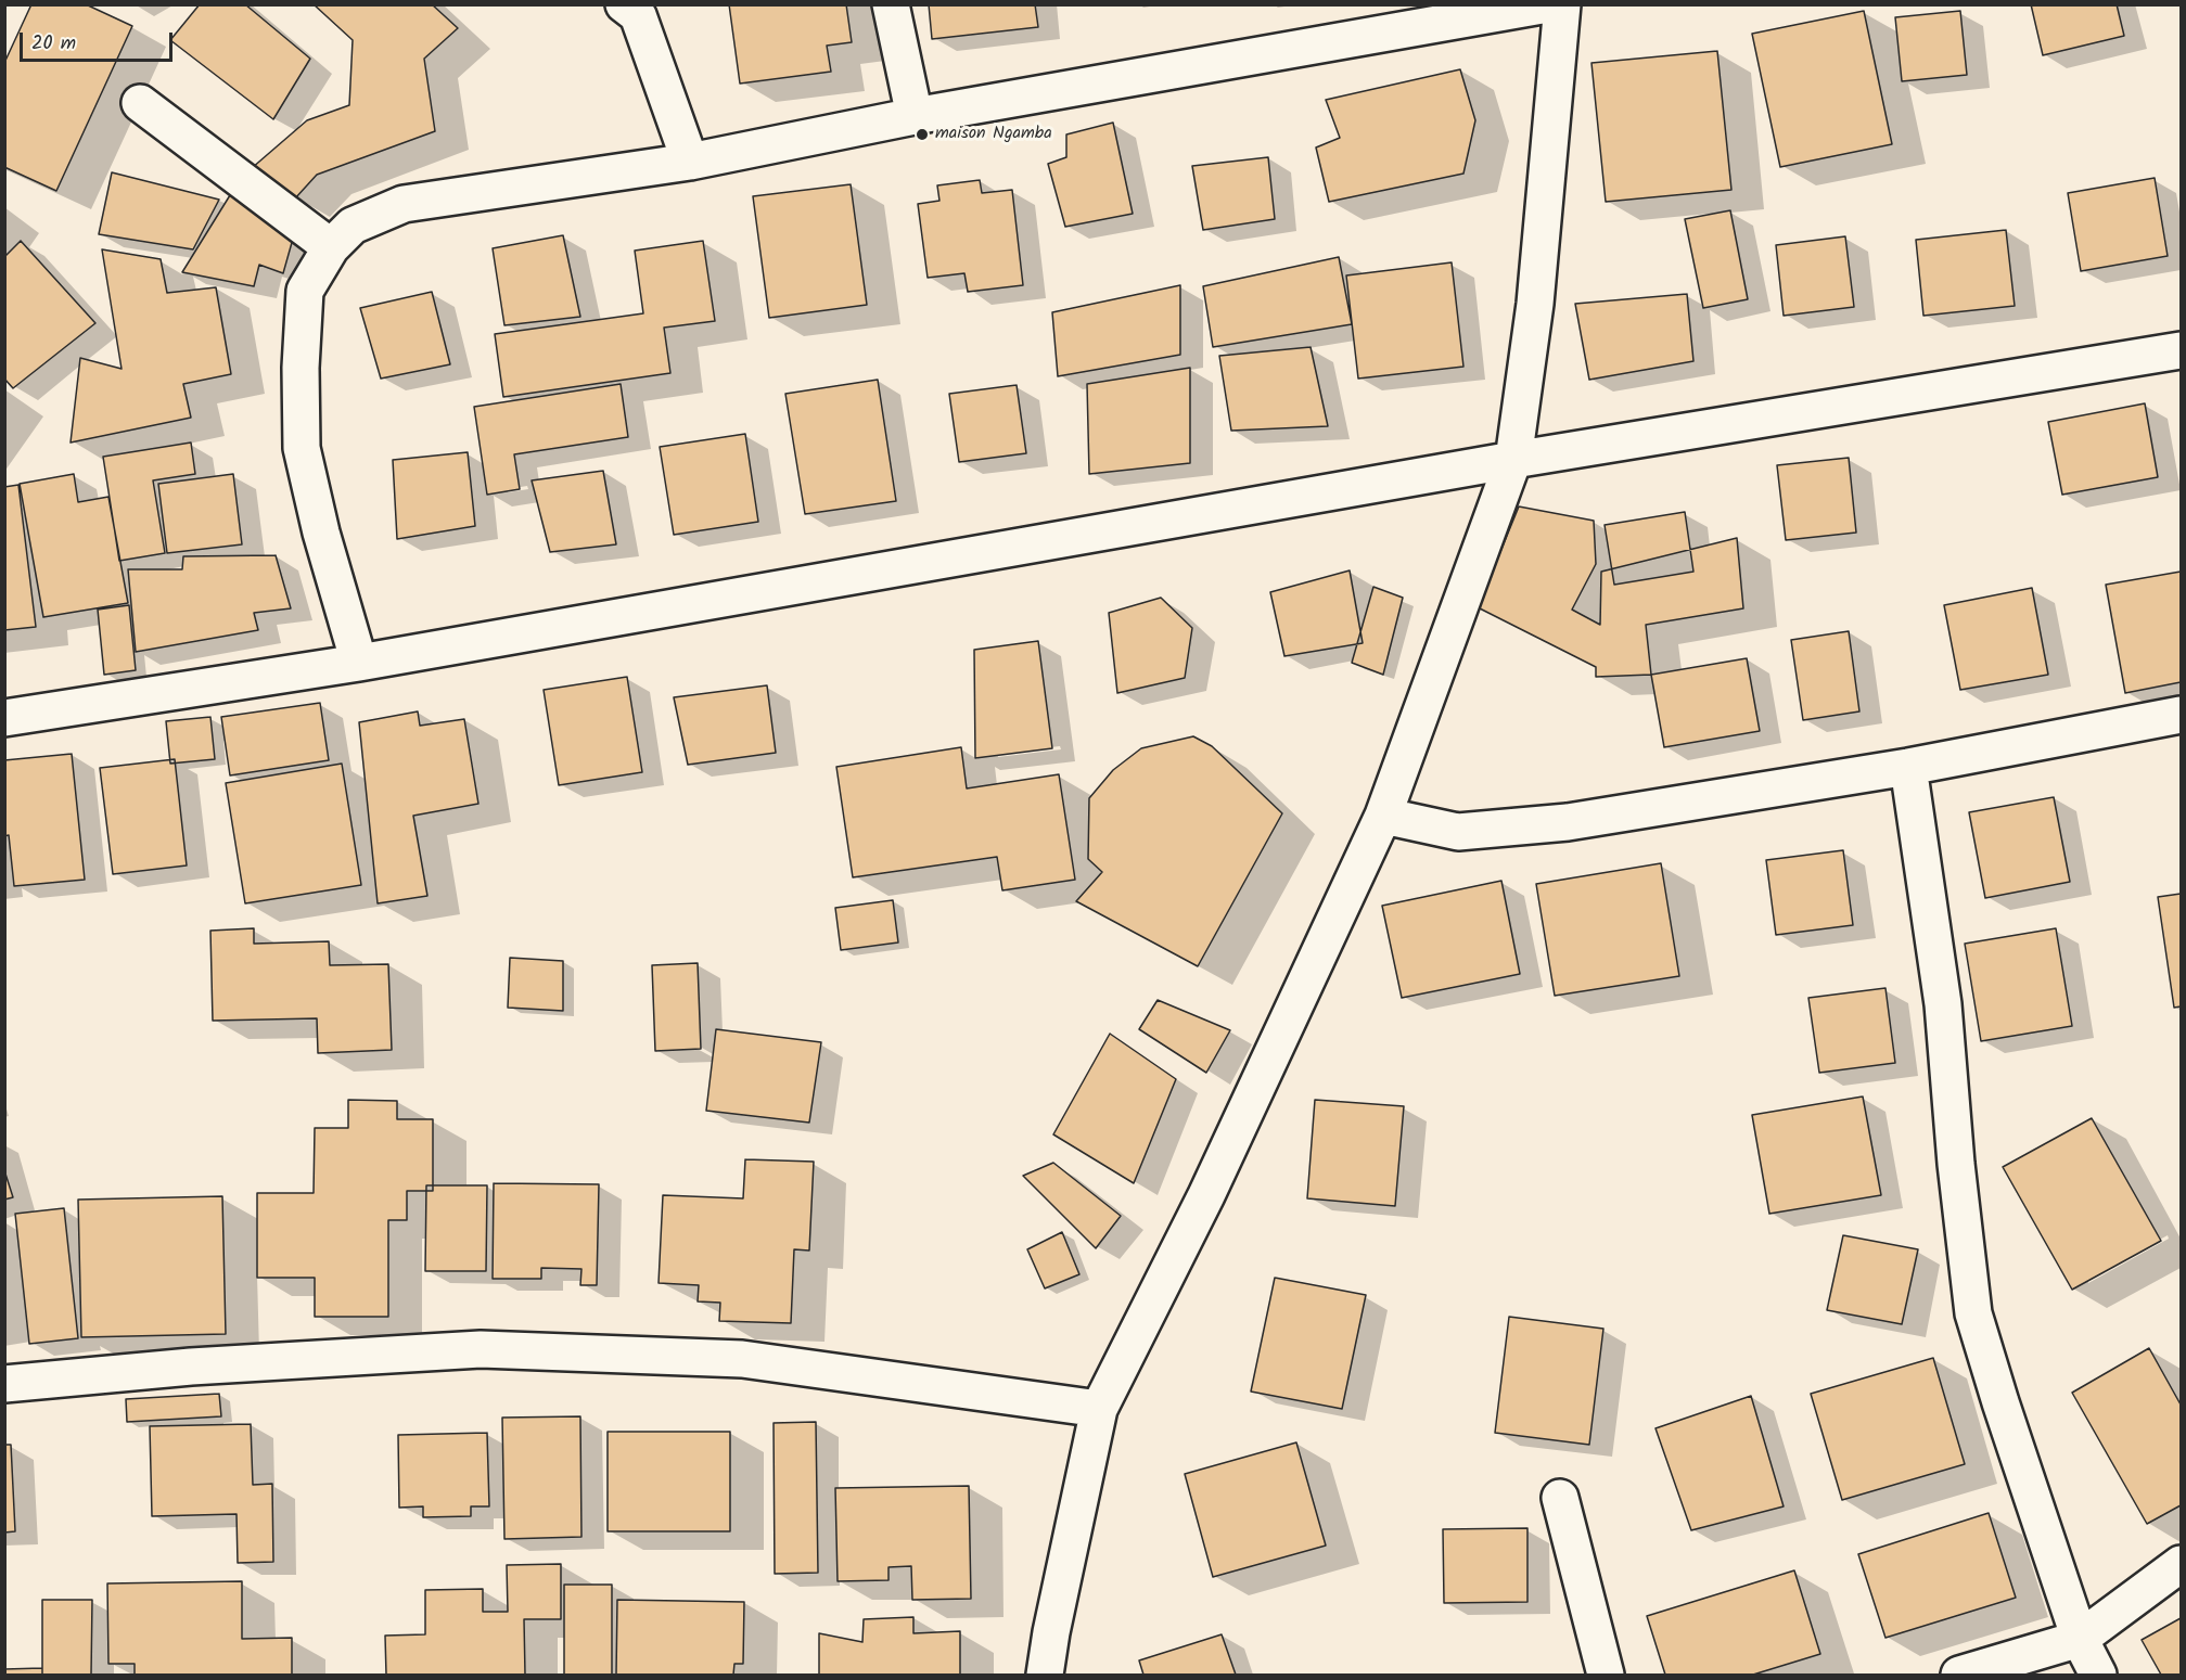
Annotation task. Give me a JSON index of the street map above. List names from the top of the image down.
{
  "places": ["maison Ngamba"],
  "scale_bar": "20 m"
}
